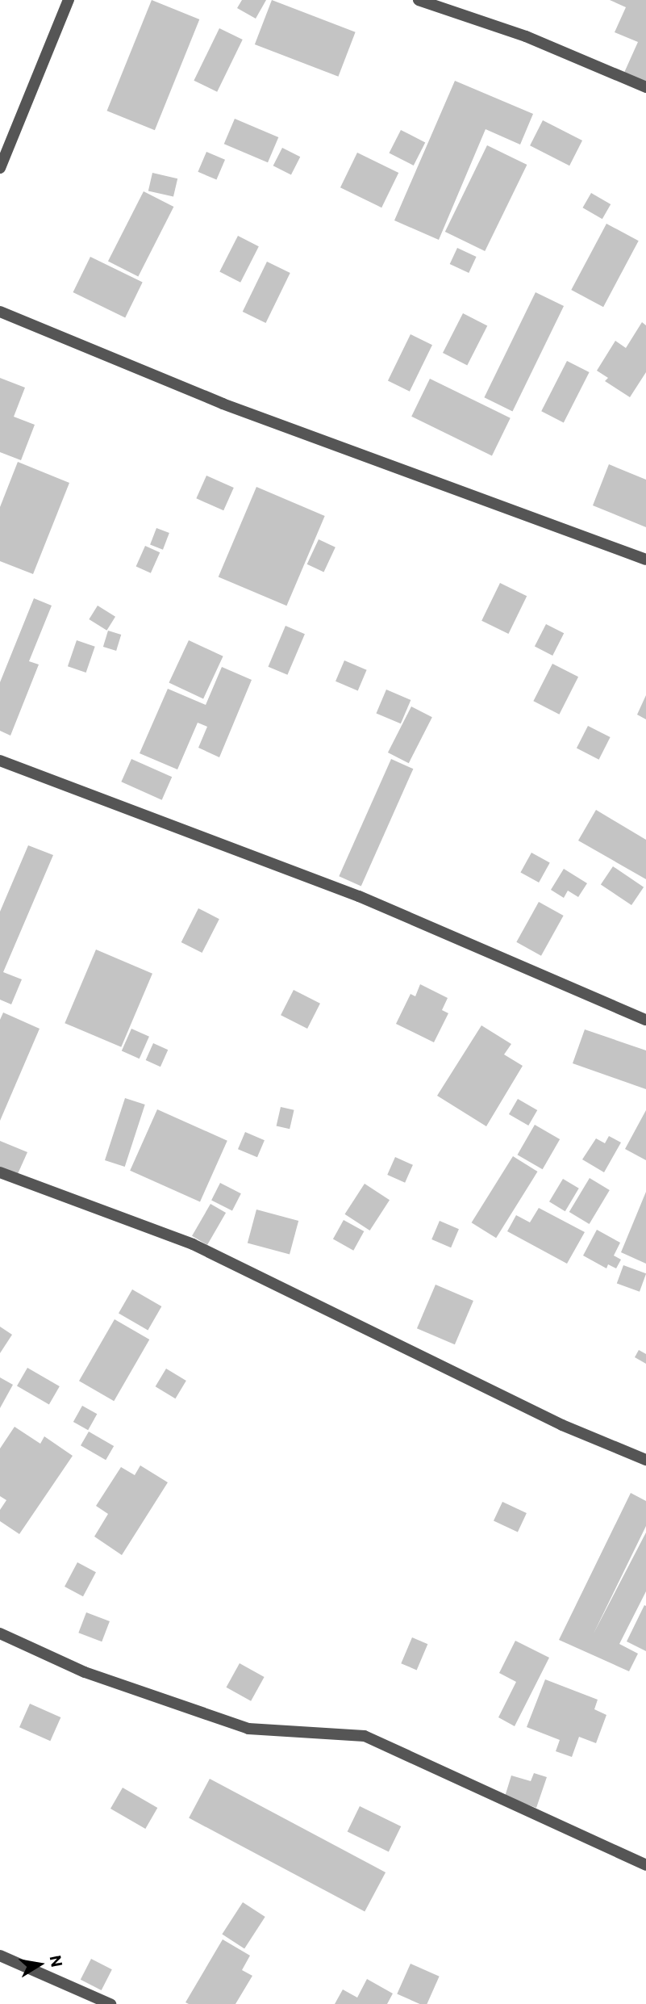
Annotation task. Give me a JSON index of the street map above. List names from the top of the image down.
{
  "north": "right"
}
